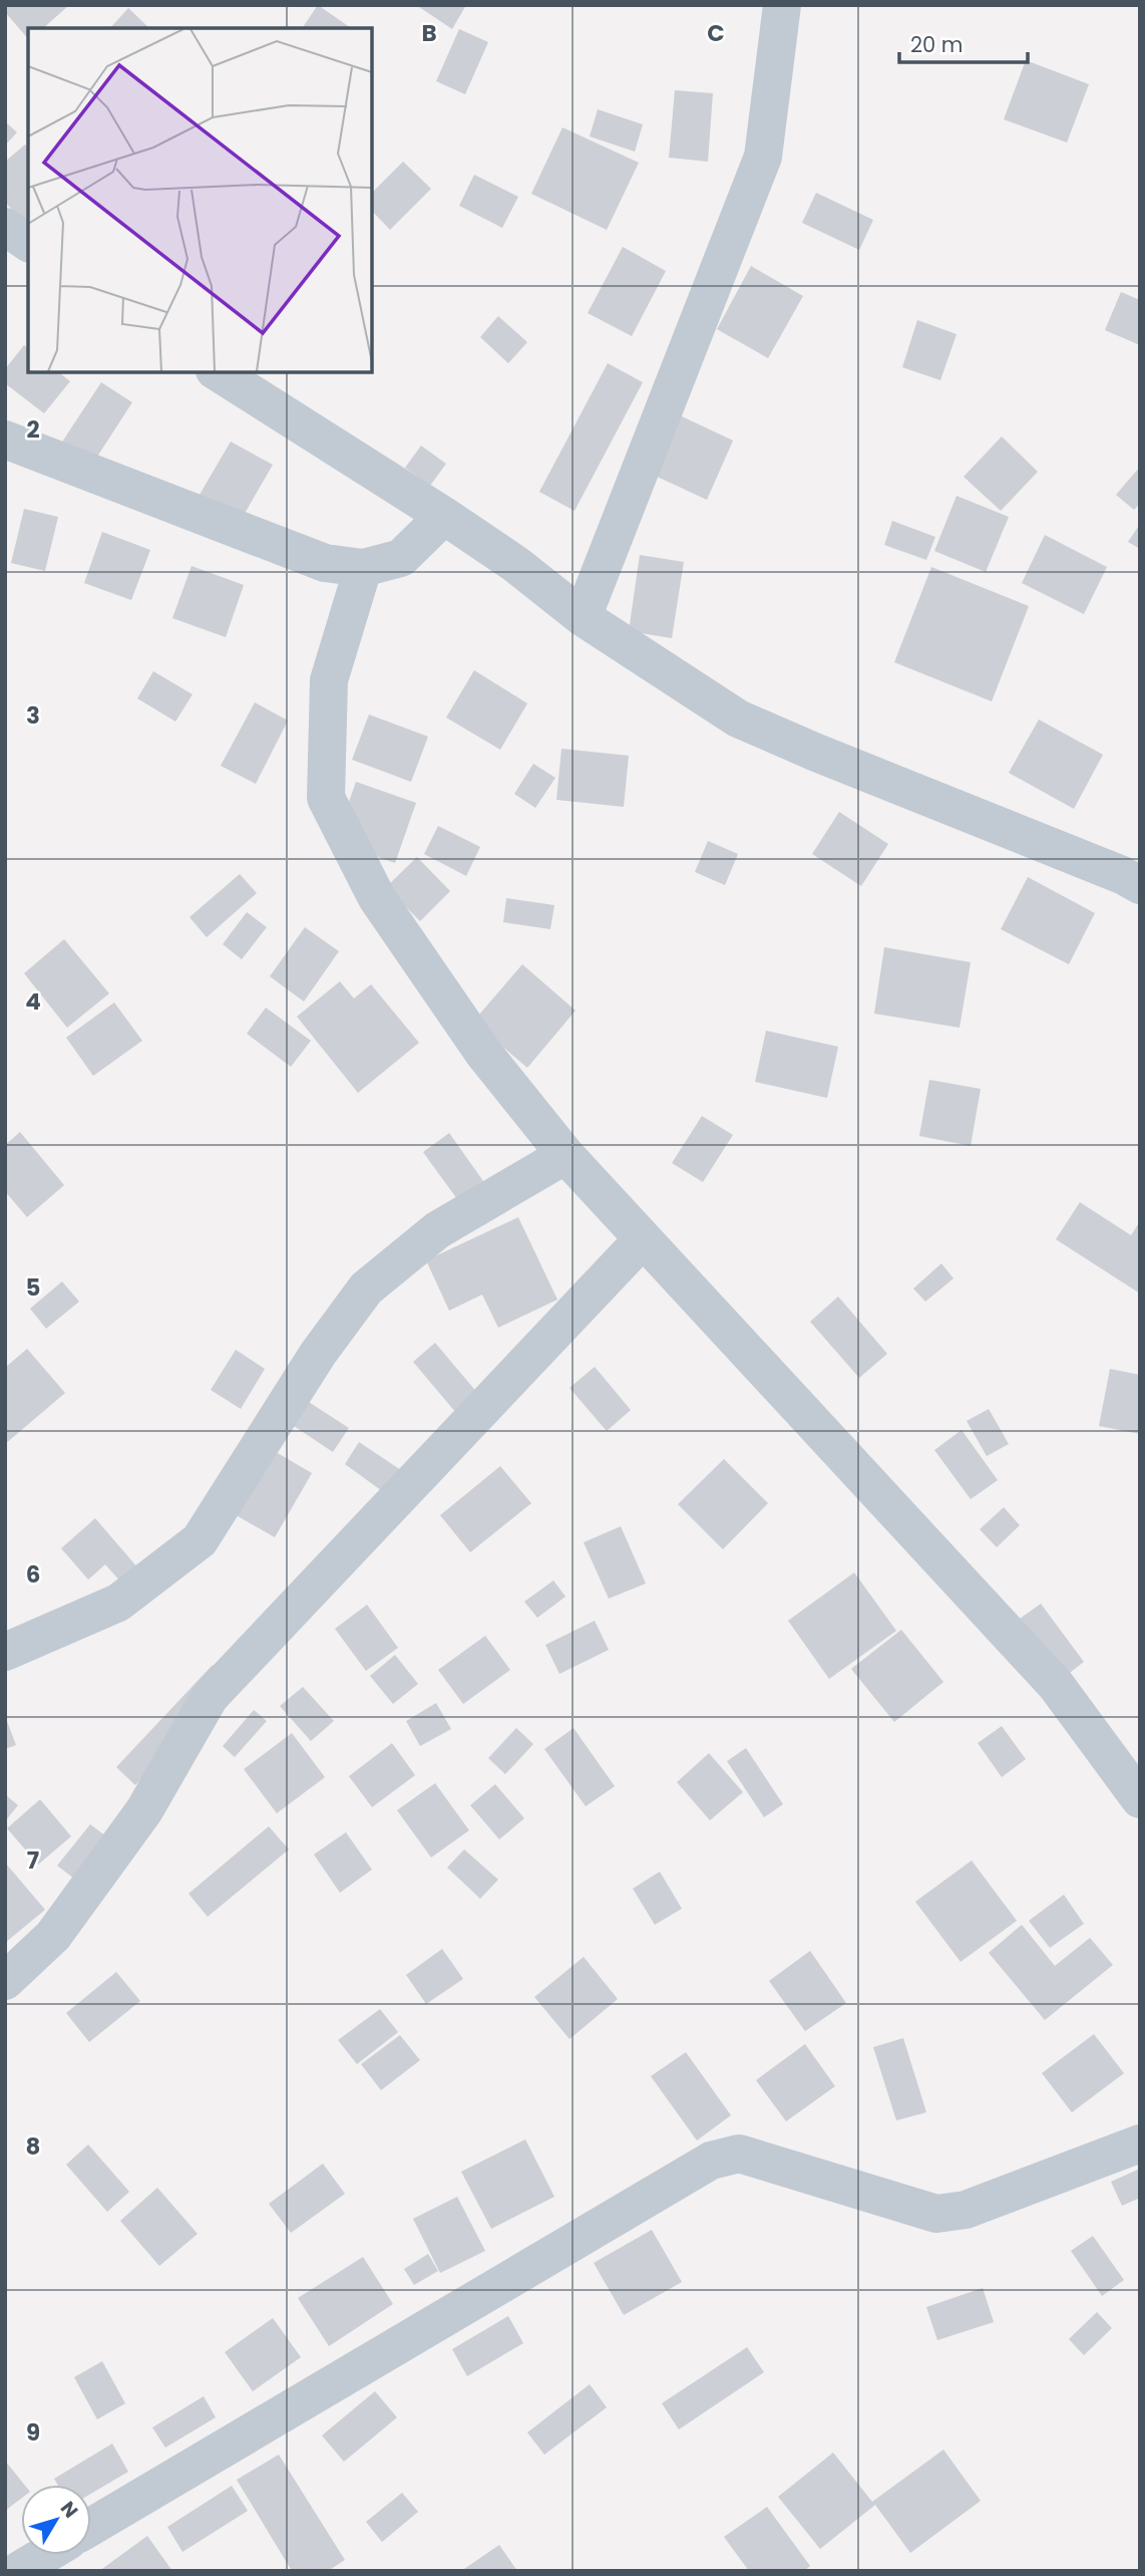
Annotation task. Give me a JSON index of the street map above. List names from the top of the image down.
{
  "scale_bar": "20 m",
  "north": "top right",
  "grid": {
    "columns": ["B", "C"],
    "rows": [
      "2",
      "3",
      "4",
      "5",
      "6",
      "7",
      "8",
      "9"
    ]
  }
}
